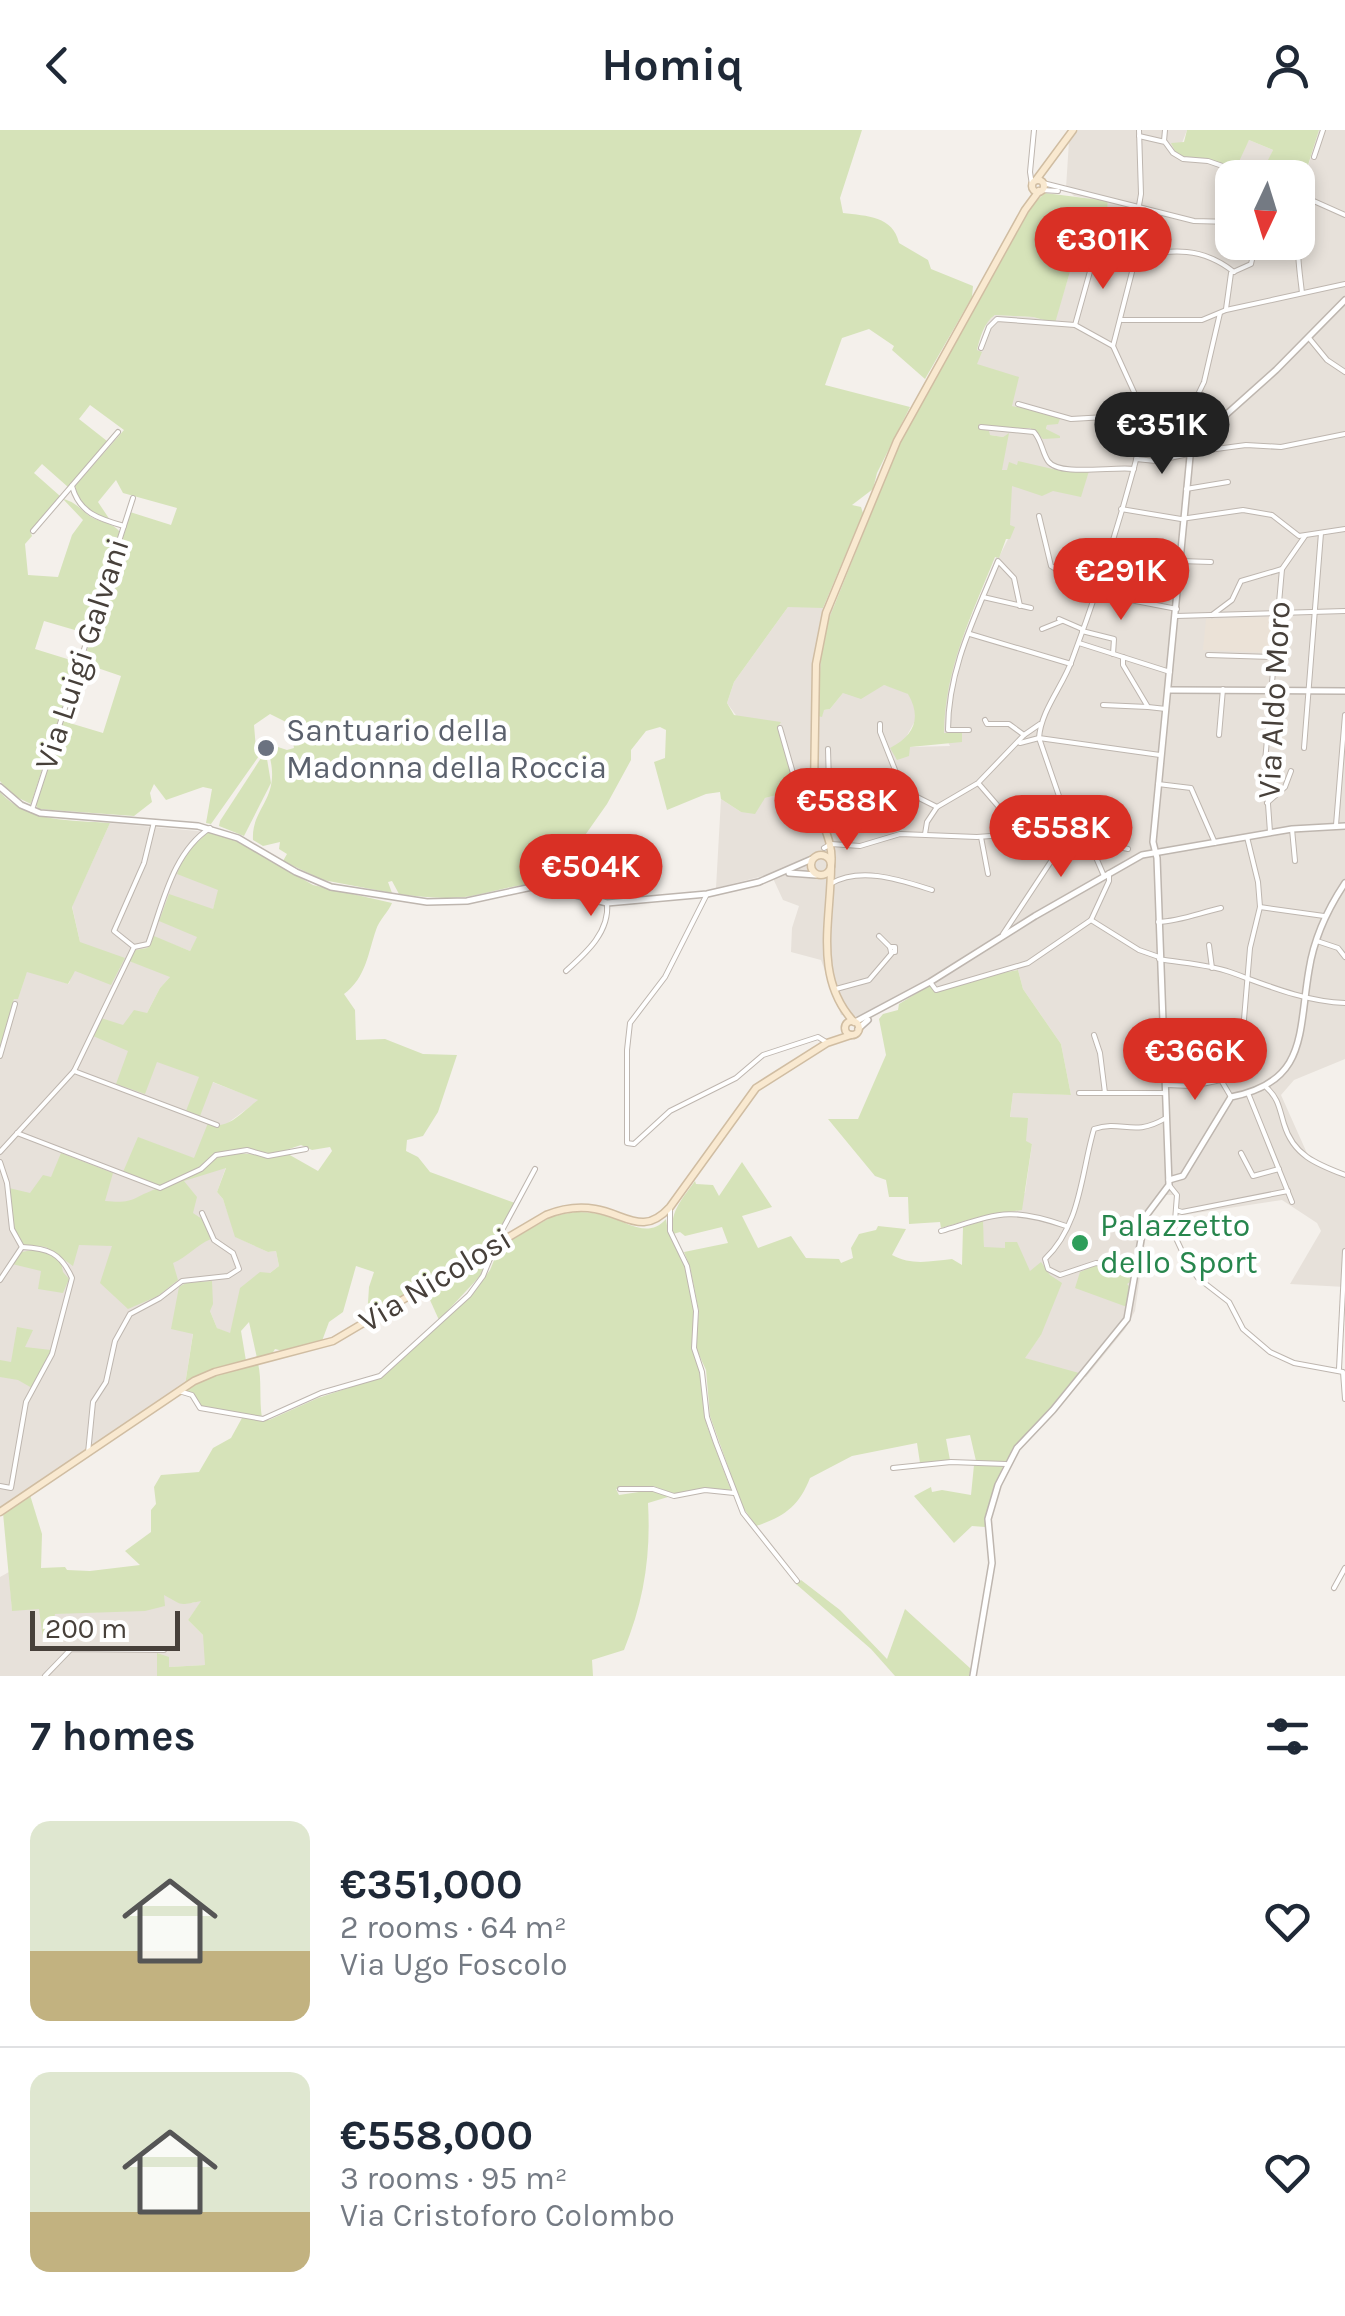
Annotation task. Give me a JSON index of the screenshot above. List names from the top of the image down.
{
  "streets": {
    "main road": ["Via Nicolosi"],
    "street": ["Via Luigi Galvani", "Via Aldo Moro"]
  },
  "places": ["Santuario della Madonna della Roccia", "Palazzetto dello Sport"],
  "scale_bar": "200 m",
  "north": "bottom",
  "page": {
    "header": "Homiq",
    "price": [
      "€301K",
      "€351K",
      "€291K",
      "€588K",
      "€558K",
      "€504K",
      "€366K"
    ],
    "scale": "200 m",
    "heading": "7 homes",
    "list": [
      {
        "name": "€351,000",
        "note": "2 rooms · 64 m² · Via Ugo Foscolo"
      },
      {
        "name": "€558,000",
        "note": "3 rooms · 95 m² · Via Cristoforo Colombo"
      }
    ]
  }
}
